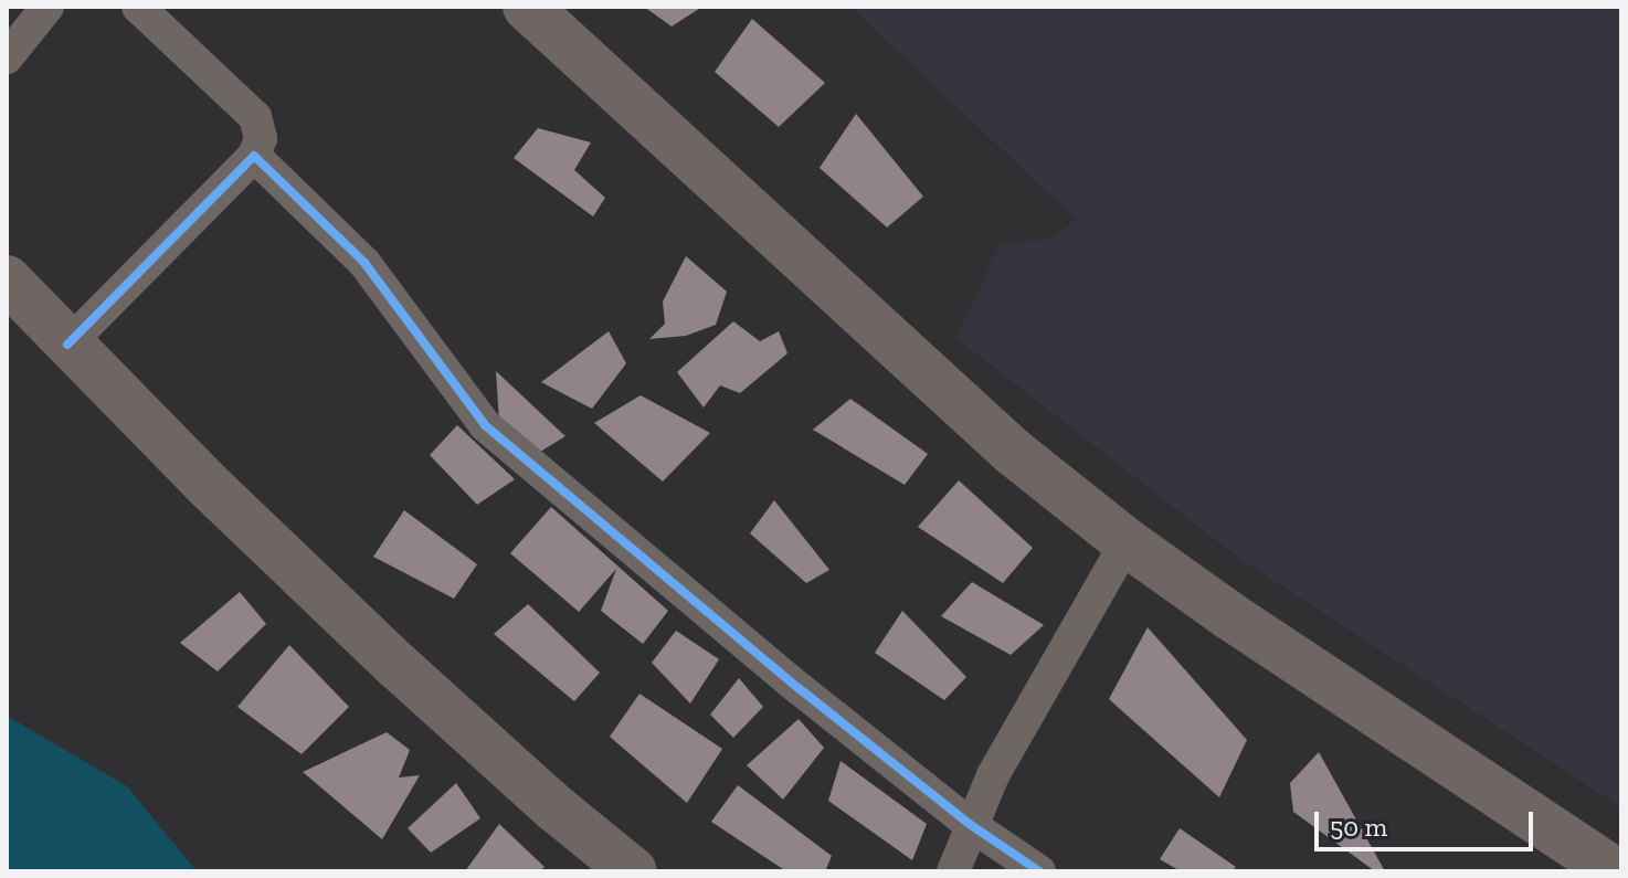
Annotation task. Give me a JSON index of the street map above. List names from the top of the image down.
{
  "scale_bar": "50 m"
}
